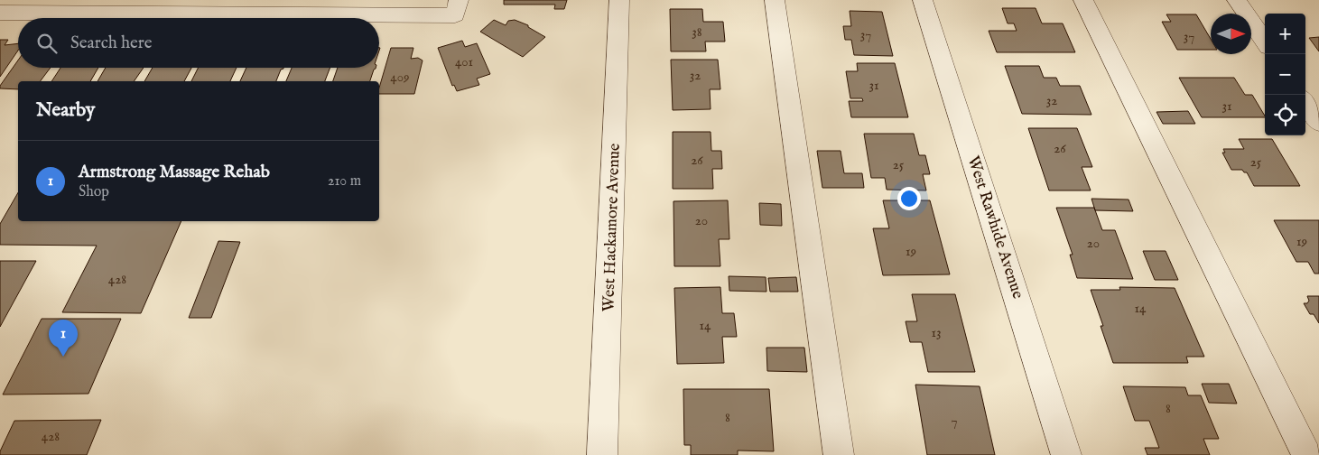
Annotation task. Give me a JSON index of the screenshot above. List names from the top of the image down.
{
  "streets": {
    "street": ["West Hackamore Avenue", "West Rawhide Avenue"]
  },
  "house_numbers": [
    "38",
    "37",
    "37",
    "401",
    "32",
    "409",
    "31",
    "32",
    "31",
    "26",
    "26",
    "25",
    "25",
    "20",
    "19",
    "20",
    "19",
    "428",
    "14",
    "14",
    "13",
    "8",
    "8",
    "7",
    "428"
  ],
  "north": "right",
  "page": {
    "map_buttons": ["+", "−"],
    "search": "Search here",
    "heading": "Nearby",
    "list": [
      {
        "mark": "1",
        "name": "Armstrong Massage Rehab",
        "note": "Shop",
        "value": "210 m"
      }
    ],
    "pins": "1"
  }
}
